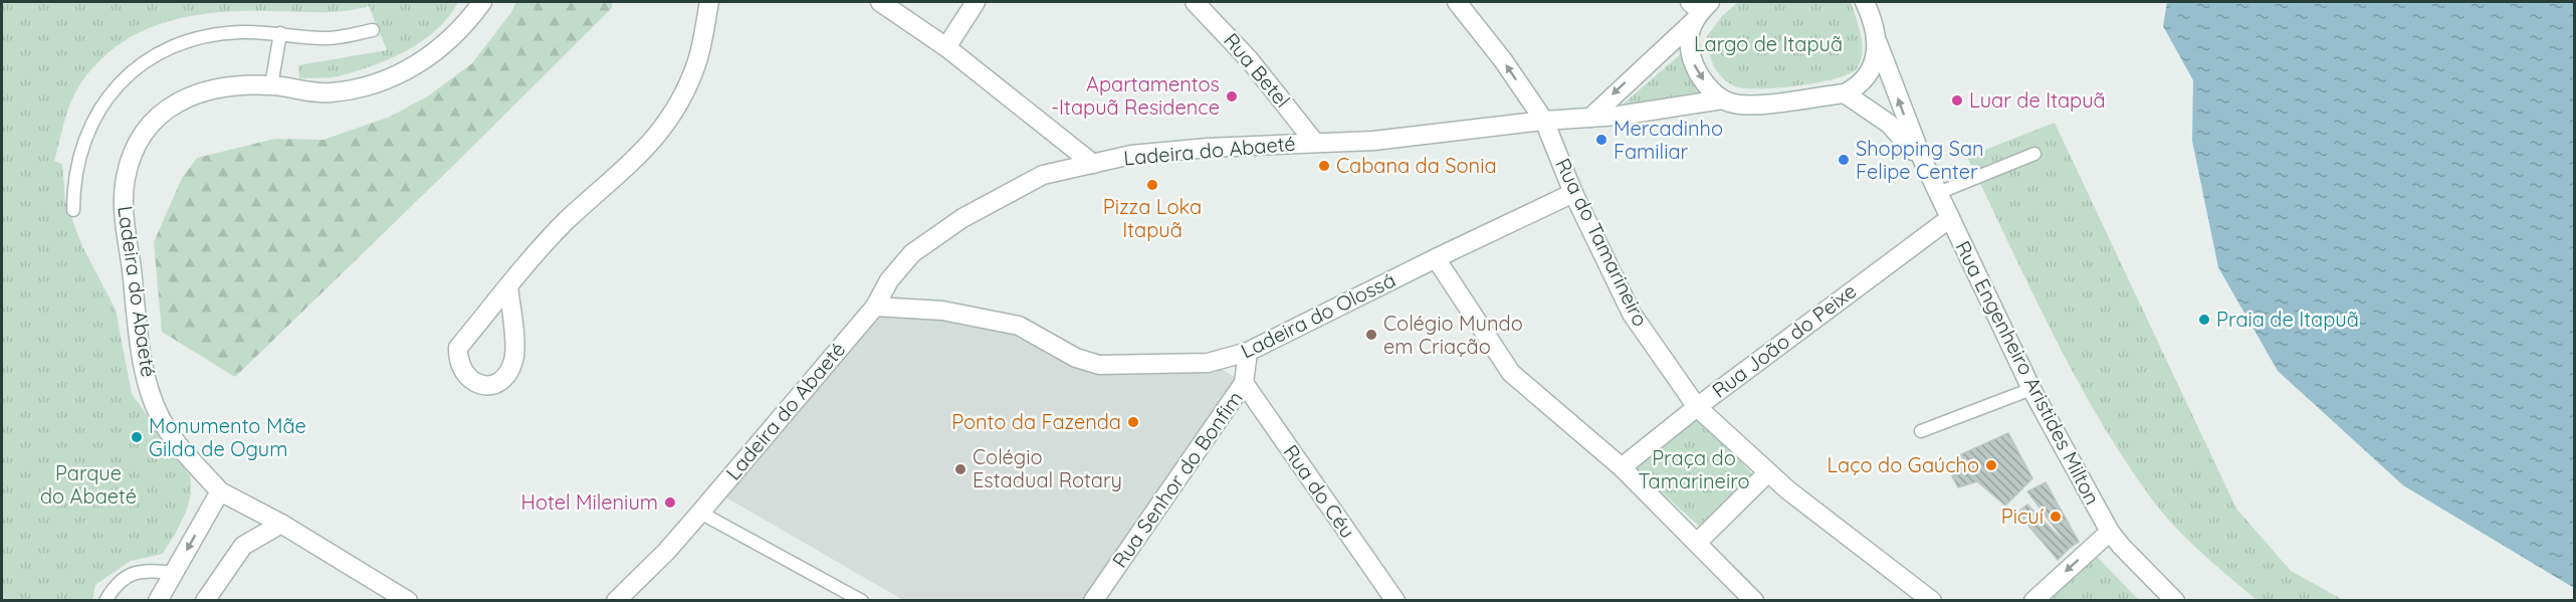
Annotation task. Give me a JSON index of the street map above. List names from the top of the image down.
{
  "streets": {
    "street": [
      "Rua Betel",
      "Ladeira do Abaeté",
      "Rua do Tamarineiro",
      "Ladeira do Olossá",
      "Rua João do Peixe",
      "Rua Engenheiro Aristides Milton",
      "Rua Senhor do Bonfim",
      "Rua do Céu"
    ]
  },
  "crossings": [
    ["Rua Betel", "Ladeira do Abaeté"],
    ["Ladeira do Abaeté", "Rua do Tamarineiro"],
    ["Ladeira do Abaeté", "Ladeira do Olossá"],
    ["Ladeira do Abaeté", "Rua Engenheiro Aristides Milton"],
    ["Rua do Tamarineiro", "Ladeira do Olossá"],
    ["Rua do Tamarineiro", "Rua João do Peixe"],
    ["Ladeira do Olossá", "Rua Senhor do Bonfim"],
    ["Rua João do Peixe", "Rua Engenheiro Aristides Milton"],
    ["Rua Senhor do Bonfim", "Rua do Céu"]
  ],
  "parks": ["Largo de Itapuã", "Praça do Tamarineiro", "Parque do Abaeté"],
  "places": [
    "Apartamentos -Itapuã Residence",
    "Luar de Itapuã",
    "Mercadinho Familiar",
    "Shopping San Felipe Center",
    "Cabana da Sonia",
    "Pizza Loka Itapuã",
    "Praia de Itapuã",
    "Colégio Mundo em Criação",
    "Ponto da Fazenda",
    "Monumento Mãe Gilda de Ogum",
    "Laço do Gaúcho",
    "Colégio Estadual Rotary",
    "Hotel Milenium",
    "Picuí"
  ]
}
